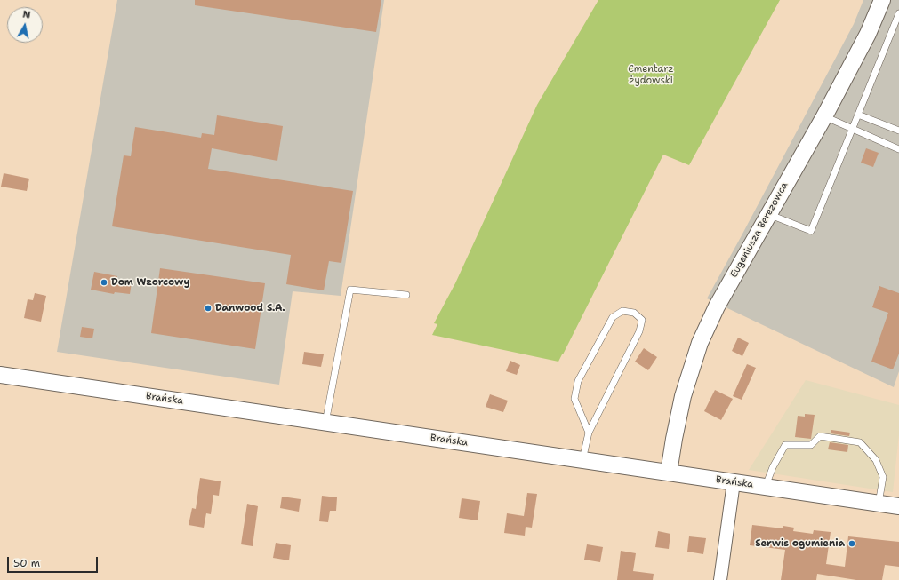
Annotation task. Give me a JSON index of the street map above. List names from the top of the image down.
{
  "streets": {
    "street": ["Eugeniusza Berezowca", "Brańska"]
  },
  "crossings": [
    ["Eugeniusza Berezowca", "Brańska"]
  ],
  "parks": ["Cmentarz żydowski"],
  "places": ["Dom Wzorcowy", "Danwood S.A.", "Serwis ogumienia"],
  "scale_bar": "50 m",
  "north": "top"
}
